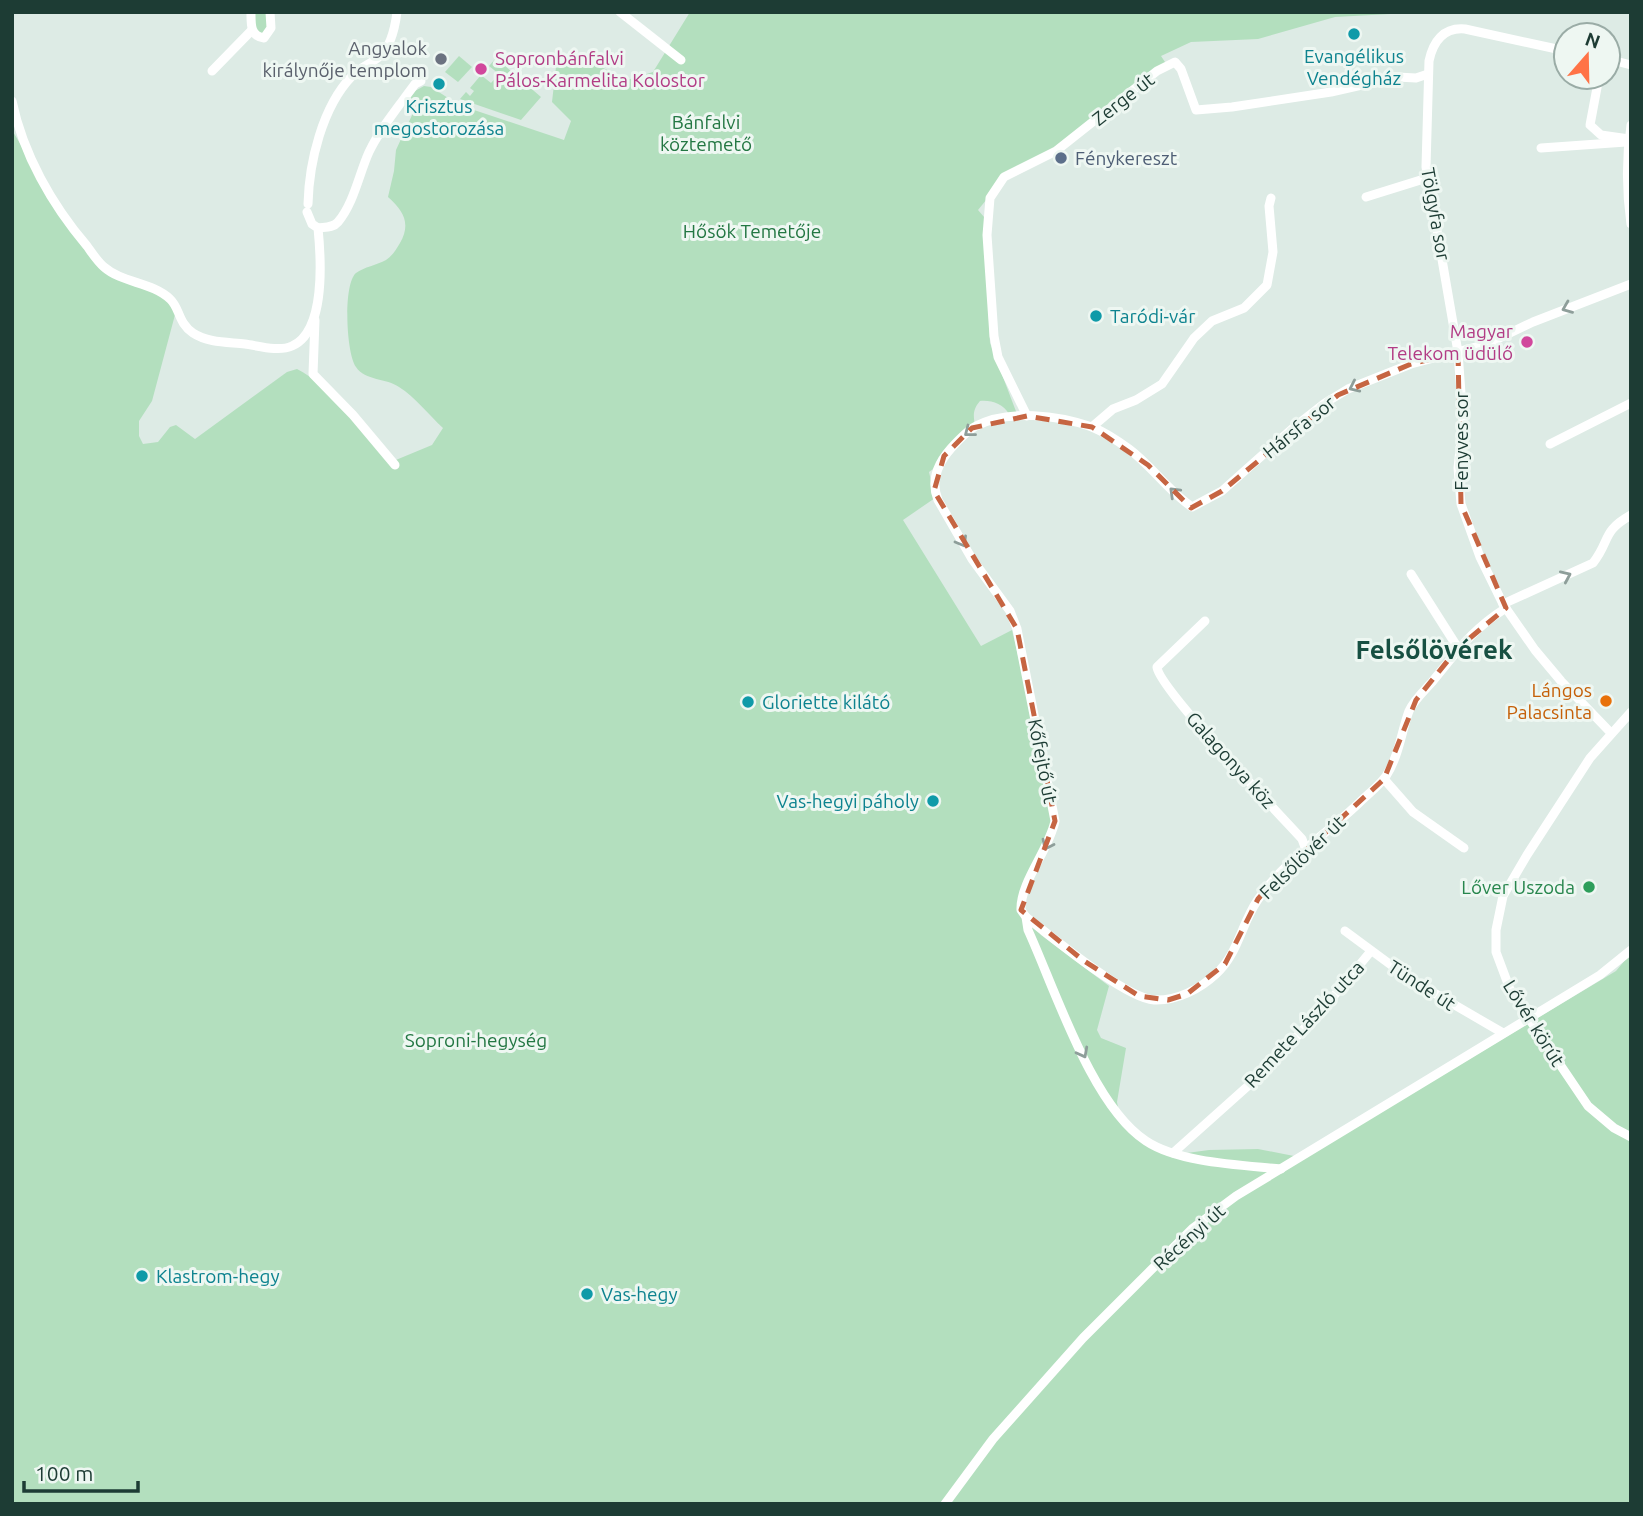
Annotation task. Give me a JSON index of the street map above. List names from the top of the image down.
{
  "streets": {
    "street": [
      "Zerge út",
      "Tölgyfa sor",
      "Hársfa sor",
      "Fenyves sor",
      "Galagonya köz",
      "Kőfejtő út",
      "Felsőlövér út",
      "Tünde út",
      "Lővér körút",
      "Remete László utca",
      "Récényi út"
    ]
  },
  "crossings": [
    ["Zerge út", "Tölgyfa sor"],
    ["Zerge út", "Hársfa sor"],
    ["Tölgyfa sor", "Hársfa sor"],
    ["Tölgyfa sor", "Fenyves sor"],
    ["Hársfa sor", "Fenyves sor"],
    ["Hársfa sor", "Kőfejtő út"],
    ["Fenyves sor", "Felsőlövér út"],
    ["Fenyves sor", "Lővér körút"],
    ["Galagonya köz", "Felsőlövér út"],
    ["Kőfejtő út", "Felsőlövér út"],
    ["Kőfejtő út", "Remete László utca"],
    ["Kőfejtő út", "Récényi út"],
    ["Tünde út", "Remete László utca"],
    ["Tünde út", "Récényi út"],
    ["Lővér körút", "Récényi út"]
  ],
  "one_way": ["Hársfa sor", "Kőfejtő út"],
  "districts": ["Felsőlövérek"],
  "parks": ["Bánfalvi köztemető", "Hősök Temetője", "Soproni-hegység"],
  "places": [
    "Evangélikus Vendégház",
    "Angyalok királynője templom",
    "Sopronbánfalvi Pálos-Karmelita Kolostor",
    "Krisztus megostorozása",
    "Fénykereszt",
    "Taródi-vár",
    "Magyar Telekom üdülő",
    "Lángos Palacsinta",
    "Gloriette kilátó",
    "Vas-hegyi páholy",
    "Lőver Uszoda",
    "Klastrom-hegy",
    "Vas-hegy"
  ],
  "scale_bar": "100 m",
  "north": "top"
}
